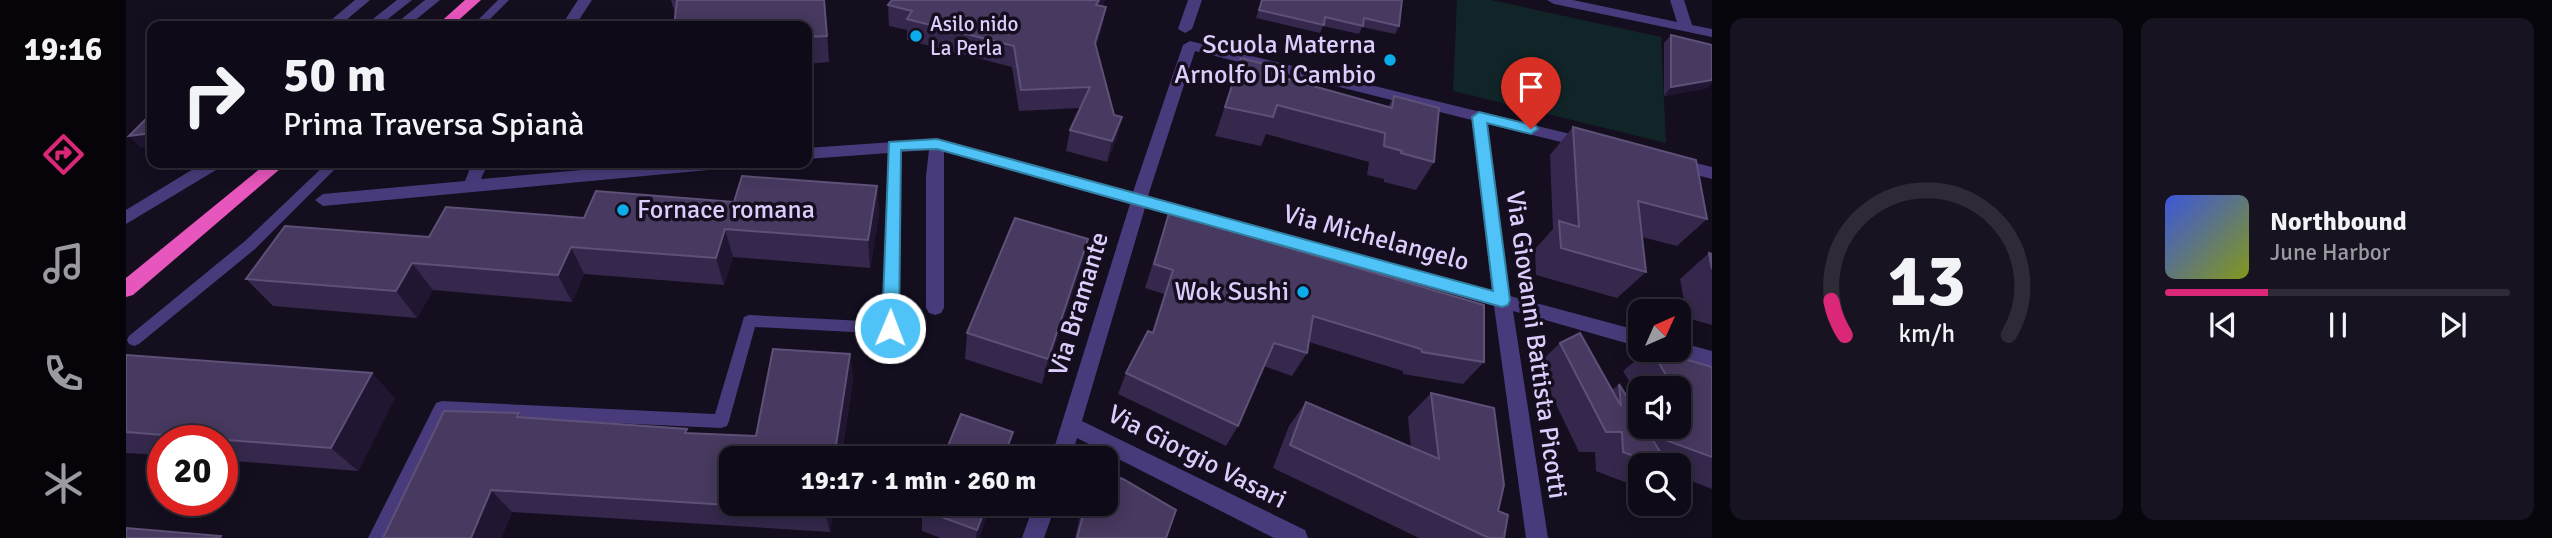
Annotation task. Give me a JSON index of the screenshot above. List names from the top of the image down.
{
  "streets": {
    "street": [
      "Via Michelangelo",
      "Via Bramante",
      "Via Giovanni Battista Picotti",
      "Via Giorgio Vasari"
    ]
  },
  "crossings": [
    ["Via Michelangelo", "Via Bramante"],
    ["Via Michelangelo", "Via Giovanni Battista Picotti"],
    ["Via Bramante", "Via Giovanni Battista Picotti"],
    ["Via Bramante", "Via Giorgio Vasari"]
  ],
  "places": [
    "Asilo nido La Perla",
    "Scuola Materna Arnolfo Di Cambio",
    "Fornace romana",
    "Wok Sushi"
  ],
  "north": "top right",
  "page": {
    "tabs": "19:16",
    "turn": ["50 m", "Prima Traversa Spianà"],
    "song": ["Northbound", "June Harbor"],
    "limit": "20",
    "trip": "19:17 · 1 min · 260 m",
    "gauge": ["13", "km/h"]
  }
}
